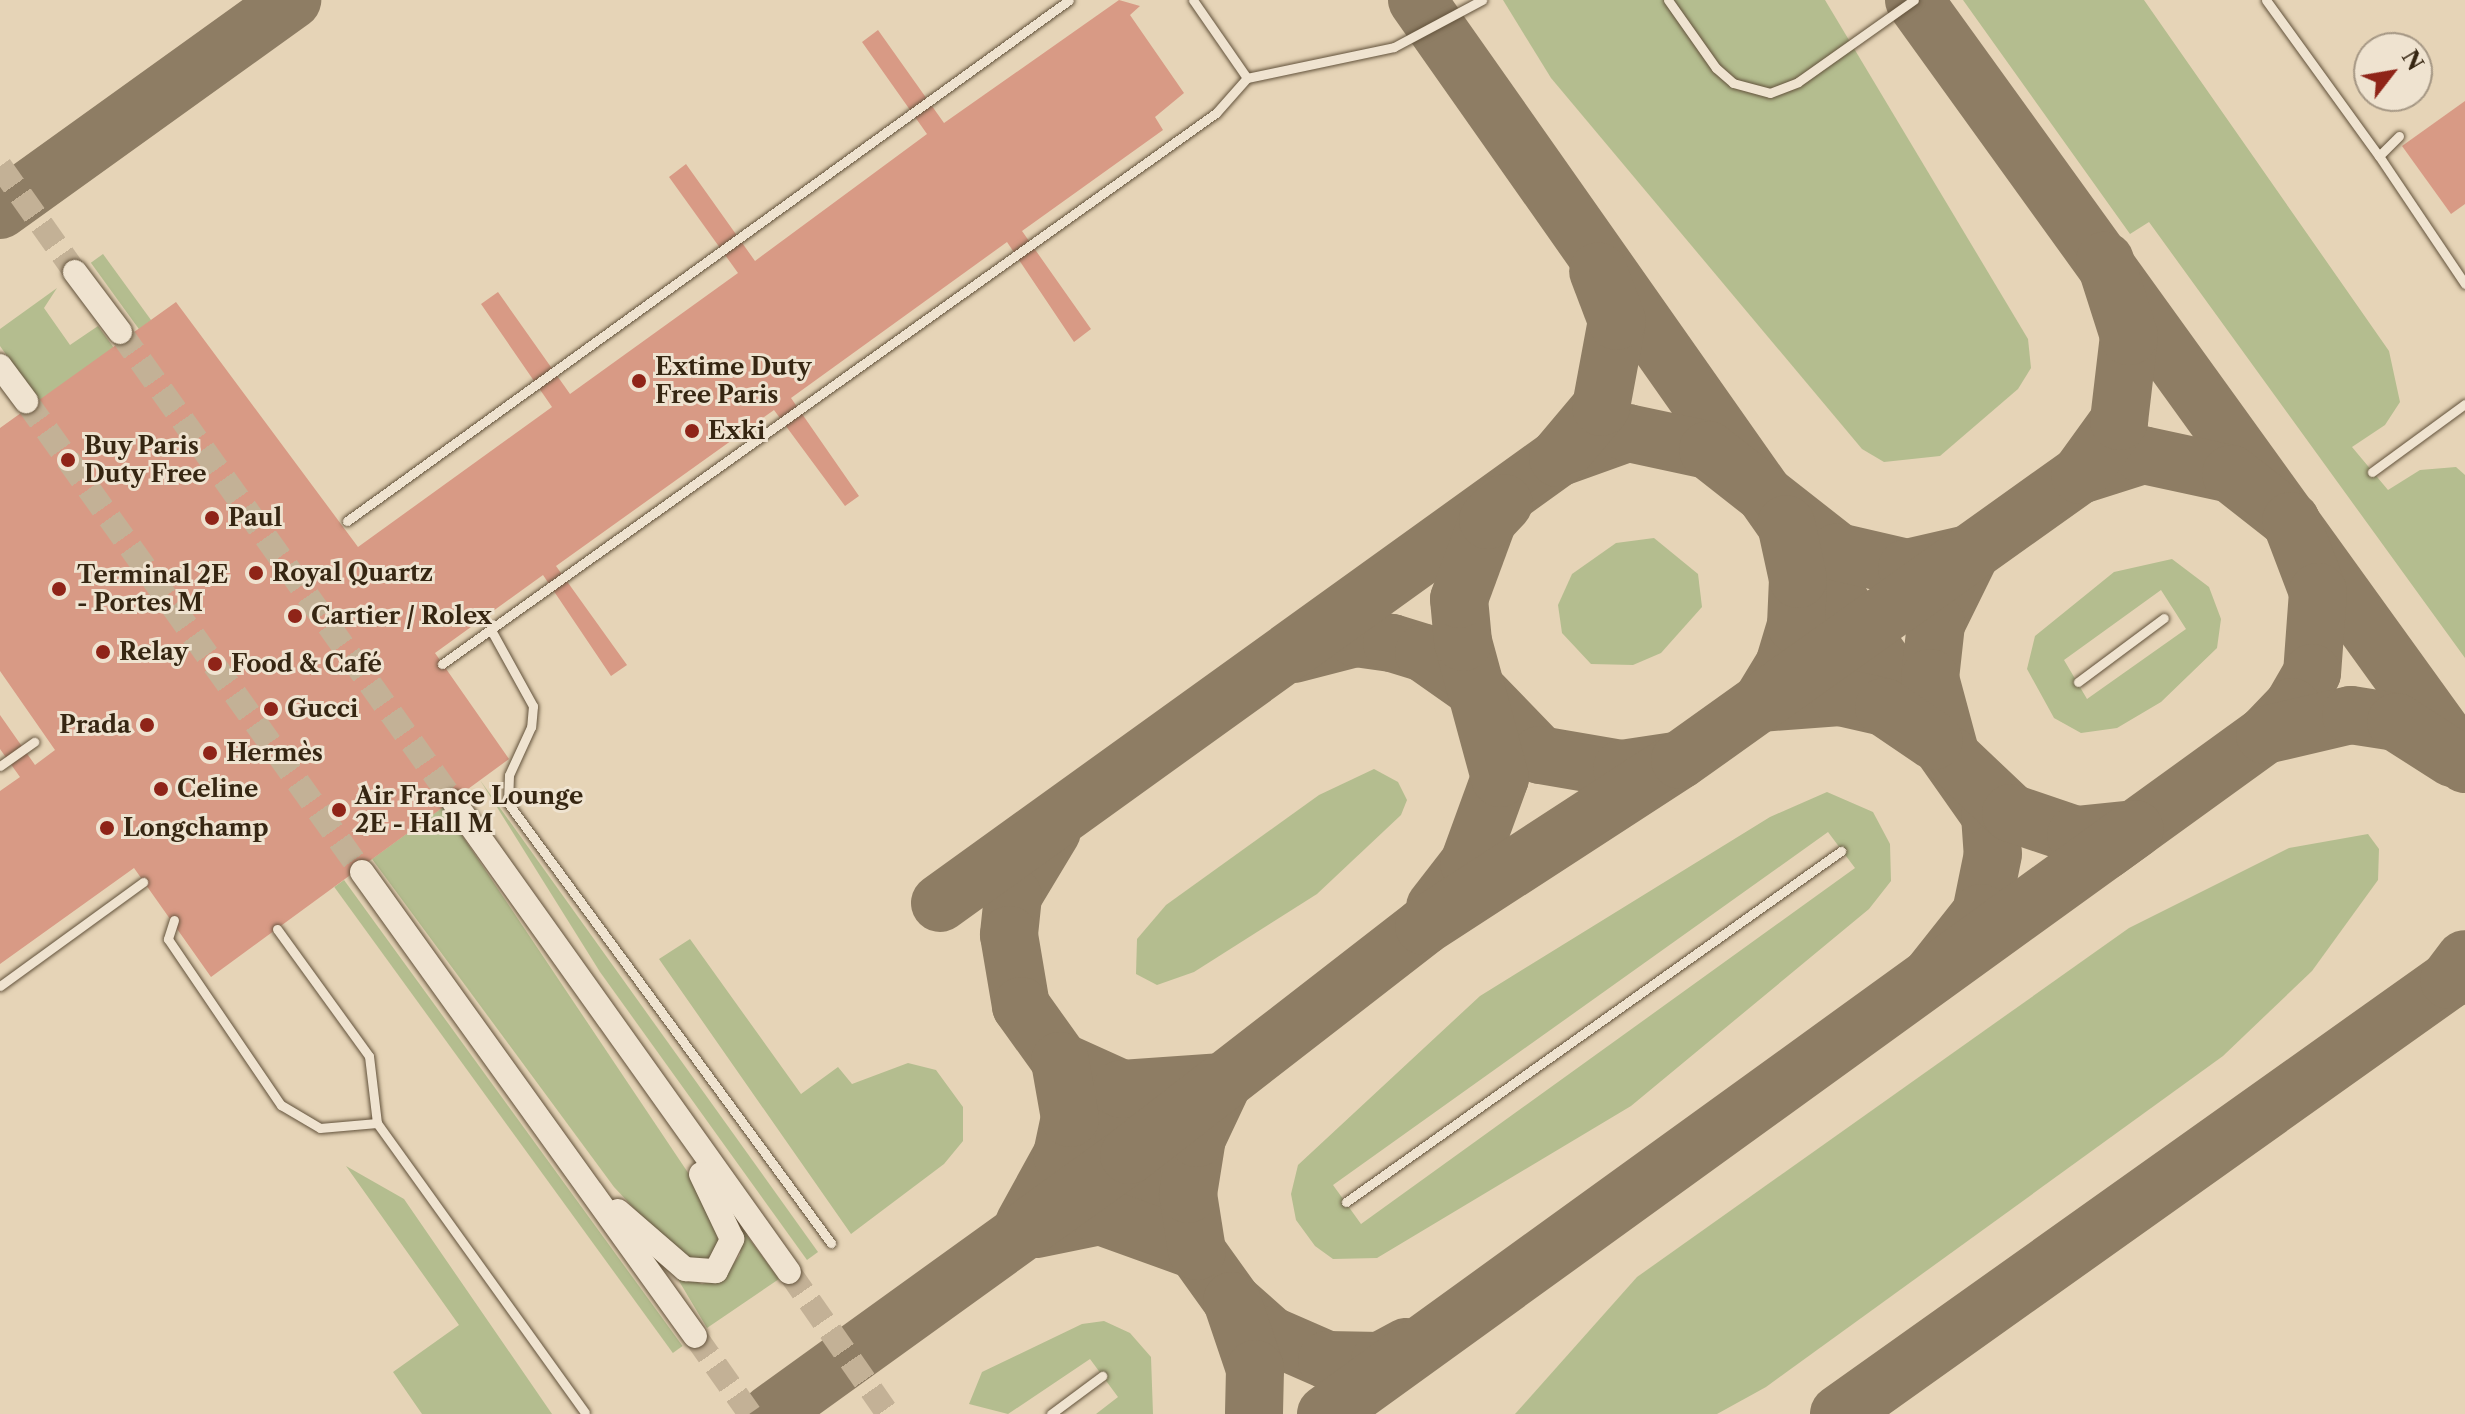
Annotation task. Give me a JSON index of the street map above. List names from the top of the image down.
{
  "places": [
    "Extime Duty Free Paris",
    "Exki",
    "Buy Paris Duty Free",
    "Paul",
    "Royal Quartz",
    "Terminal 2E - Portes M",
    "Cartier / Rolex",
    "Relay",
    "Food & Café",
    "Gucci",
    "Prada",
    "Hermès",
    "Celine",
    "Air France Lounge 2E - Hall M",
    "Longchamp"
  ],
  "north": "top right"
}
